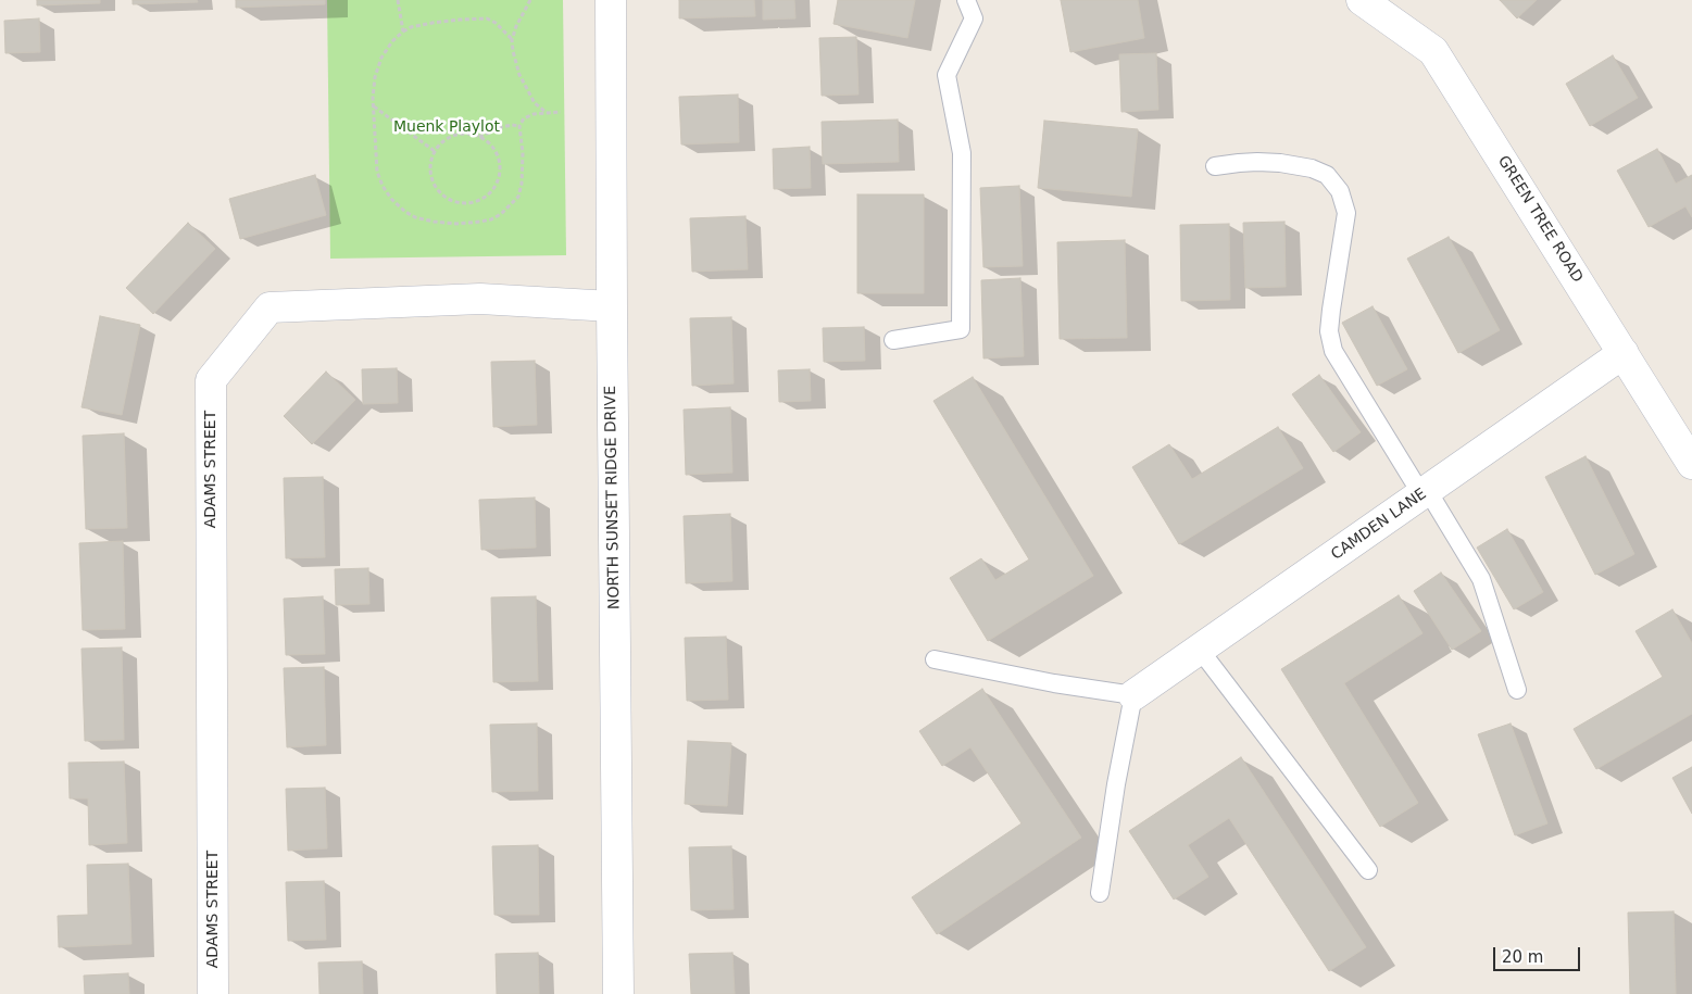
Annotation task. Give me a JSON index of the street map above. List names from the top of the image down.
{
  "streets": {
    "street": [
      "GREEN TREE ROAD",
      "ADAMS STREET",
      "NORTH SUNSET RIDGE DRIVE",
      "CAMDEN LANE"
    ]
  },
  "crossings": [
    ["GREEN TREE ROAD", "CAMDEN LANE"],
    ["ADAMS STREET", "NORTH SUNSET RIDGE DRIVE"]
  ],
  "parks": ["Muenk Playlot"],
  "scale_bar": "20 m"
}
